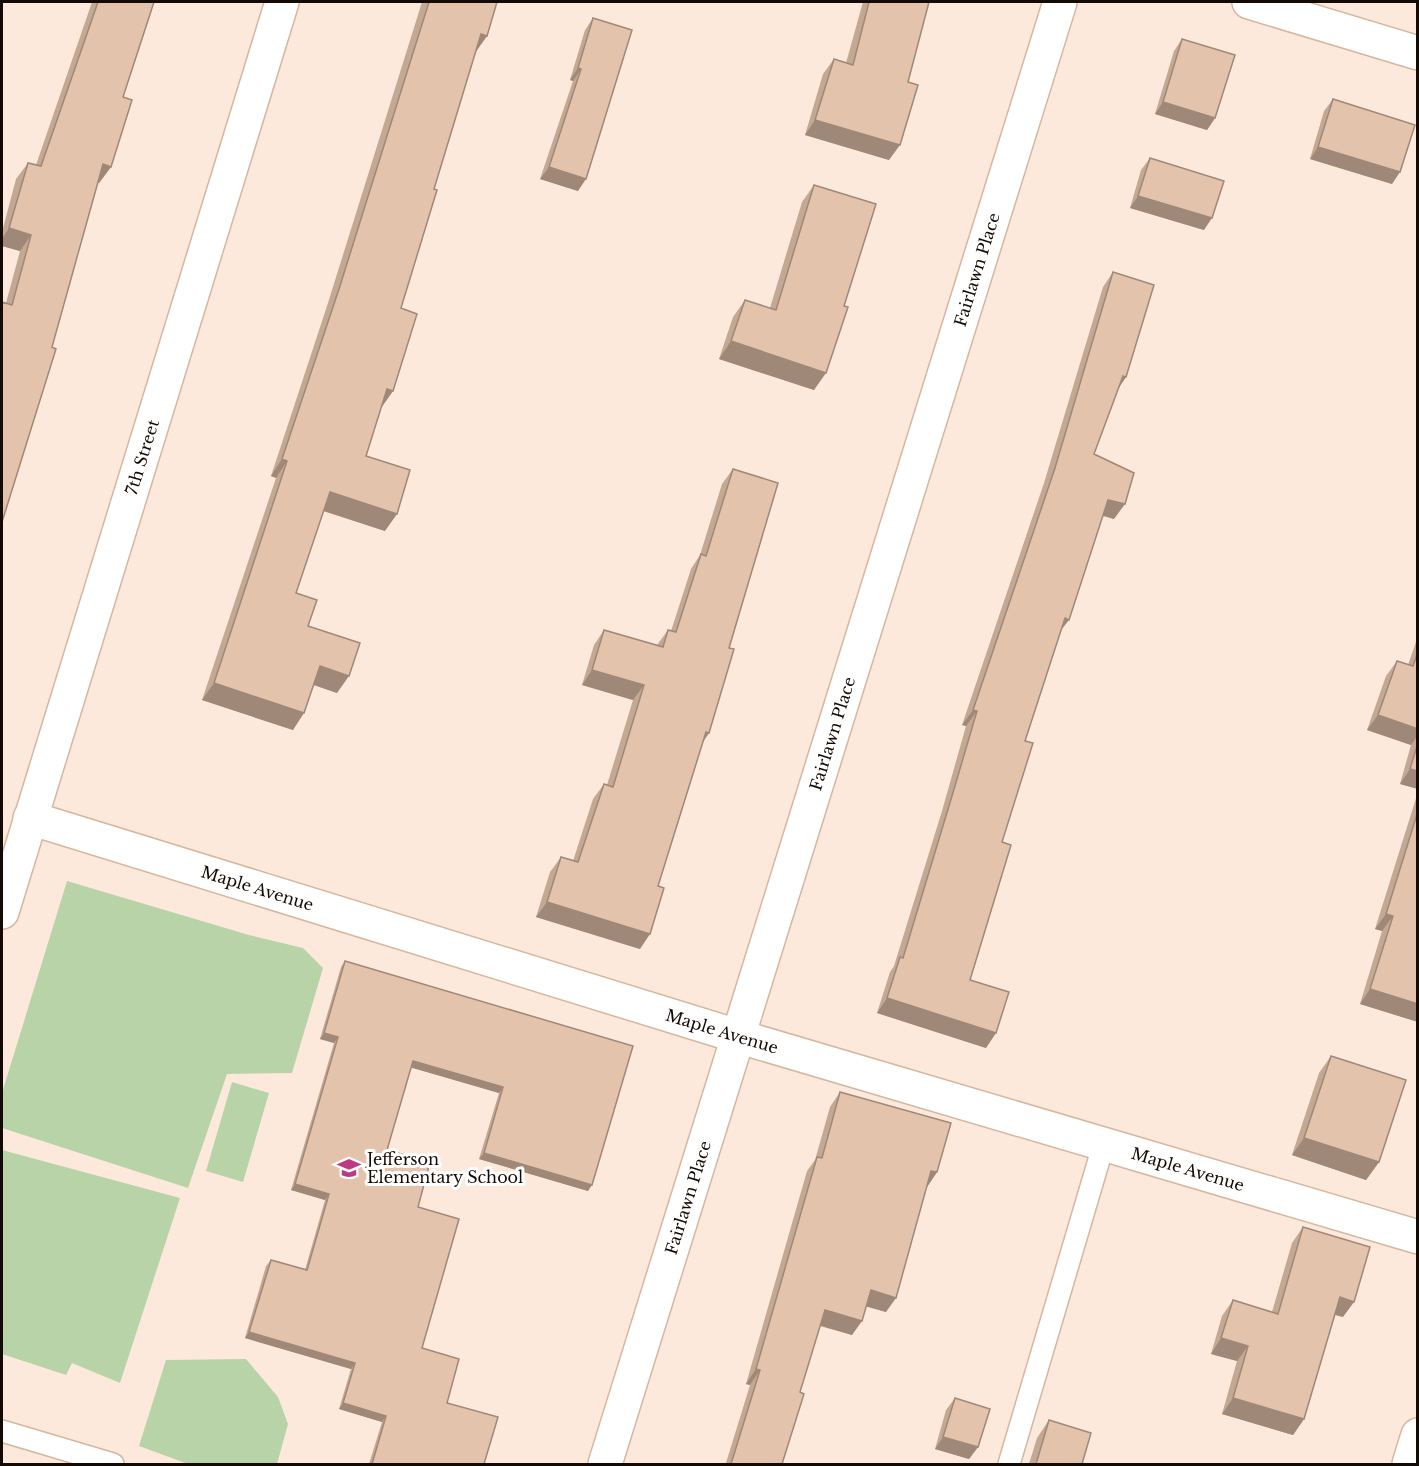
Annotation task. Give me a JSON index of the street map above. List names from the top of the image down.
{
  "streets": {
    "street": ["Fairlawn Place", "7th Street", "Maple Avenue"]
  },
  "crossings": [
    ["Fairlawn Place", "Maple Avenue"],
    ["7th Street", "Maple Avenue"]
  ],
  "places": {
    "school or university": ["Jefferson Elementary School"]
  }
}
